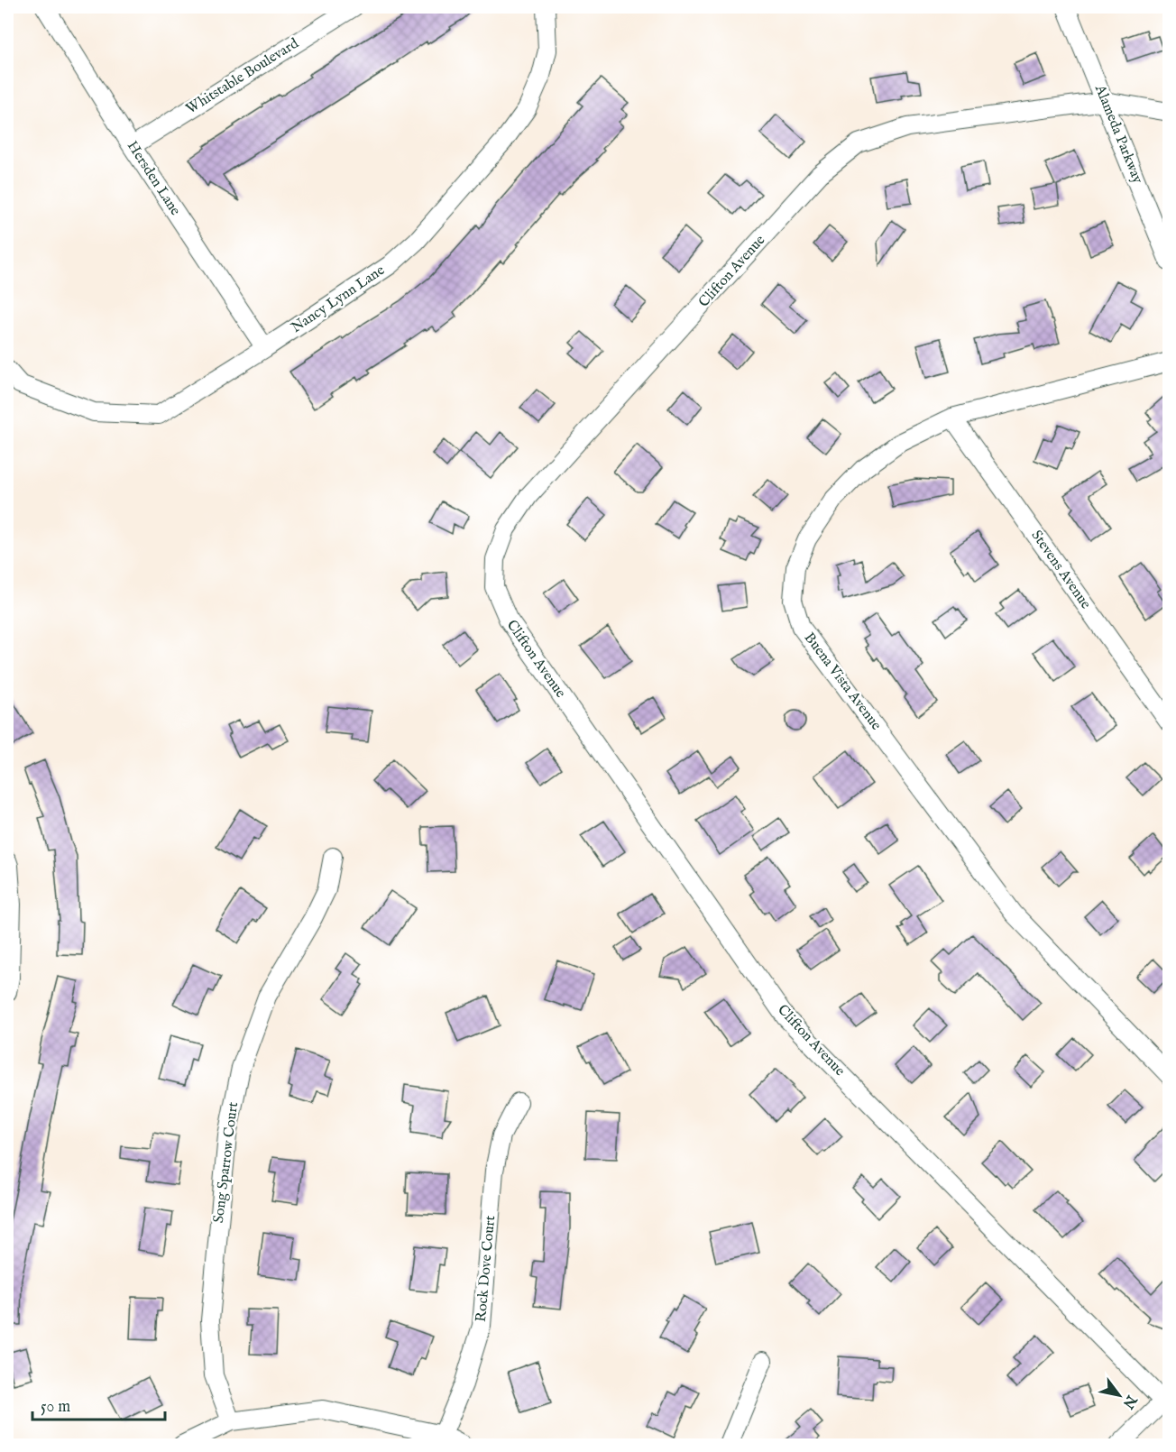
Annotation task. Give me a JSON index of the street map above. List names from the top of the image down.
{
  "streets": {
    "street": [
      "Whitstable Boulevard",
      "Alameda Parkway",
      "Hersden Lane",
      "Clifton Avenue",
      "Nancy Lynn Lane",
      "Stevens Avenue",
      "Buena Vista Avenue",
      "Song Sparrow Court",
      "Rock Dove Court"
    ]
  },
  "crossings": [
    ["Whitstable Boulevard", "Hersden Lane"],
    ["Alameda Parkway", "Clifton Avenue"],
    ["Hersden Lane", "Nancy Lynn Lane"],
    ["Stevens Avenue", "Buena Vista Avenue"]
  ],
  "scale_bar": "50 m",
  "north": "bottom right"
}
